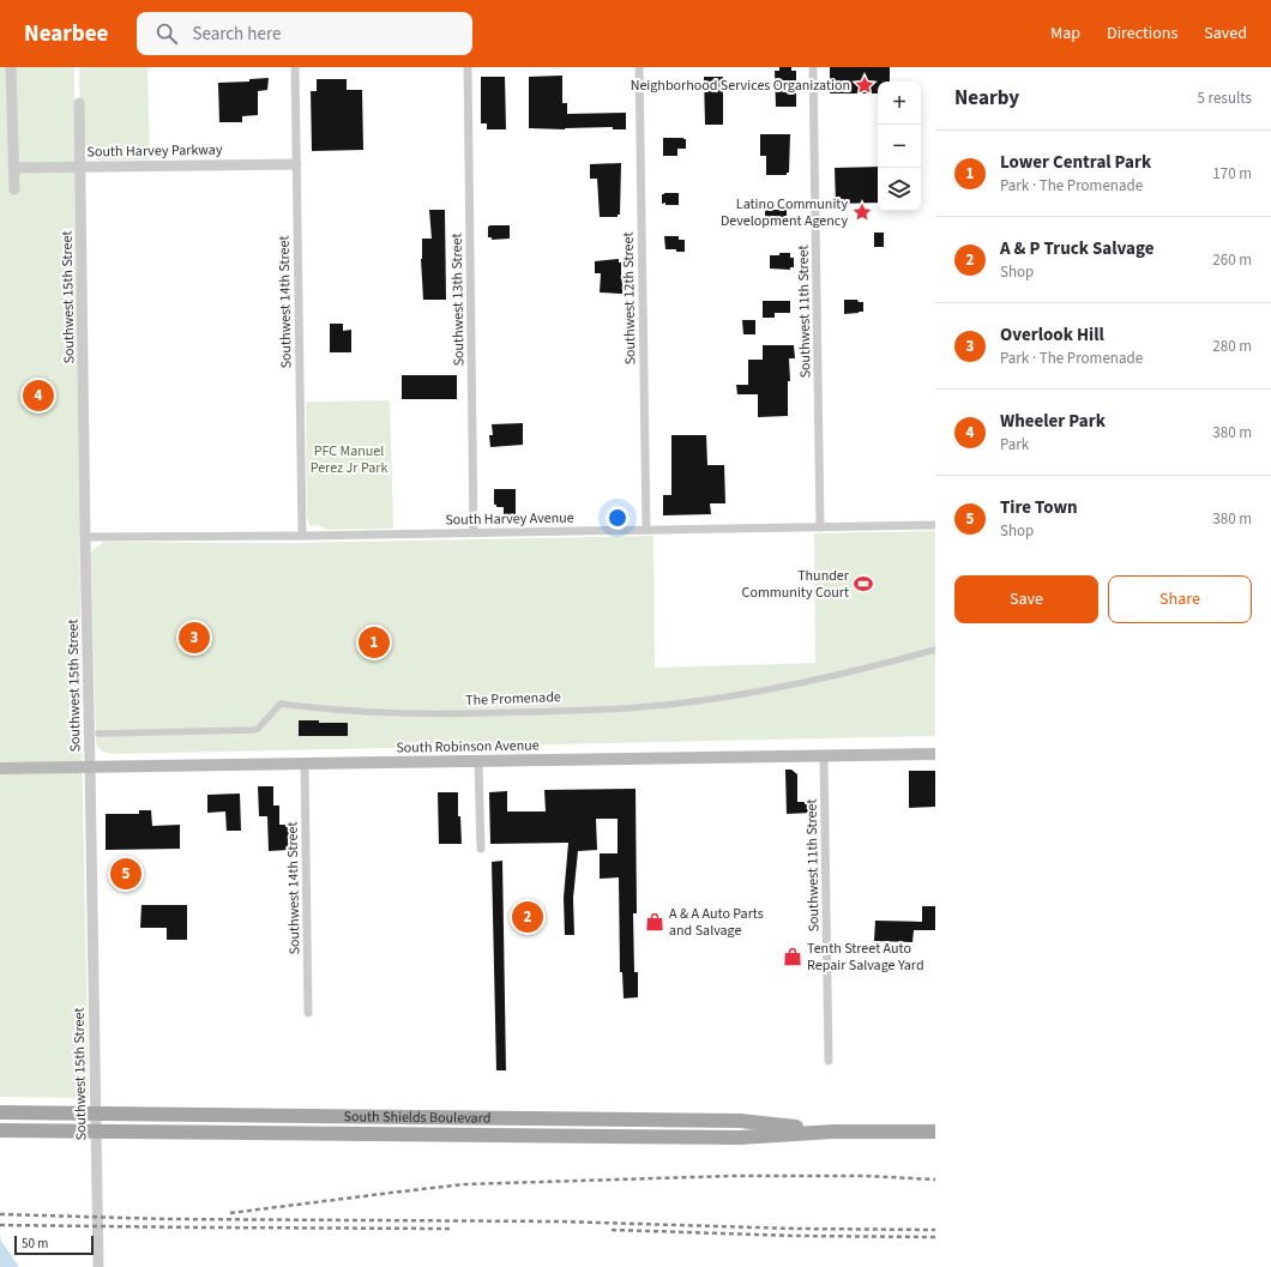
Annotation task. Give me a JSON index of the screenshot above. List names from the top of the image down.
{
  "streets": {
    "main road": ["South Robinson Avenue", "South Shields Boulevard"],
    "street": [
      "South Harvey Parkway",
      "Southwest 15th Street",
      "Southwest 12th Street",
      "Southwest 13th Street",
      "Southwest 14th Street",
      "Southwest 11th Street",
      "South Harvey Avenue",
      "The Promenade"
    ]
  },
  "crossings": [
    ["South Harvey Parkway", "Southwest 15th Street"],
    ["South Harvey Parkway", "Southwest 14th Street"],
    ["Southwest 15th Street", "South Harvey Avenue"],
    ["Southwest 15th Street", "South Robinson Avenue"],
    ["Southwest 12th Street", "South Harvey Avenue"],
    ["Southwest 13th Street", "South Harvey Avenue"],
    ["Southwest 14th Street", "South Harvey Avenue"],
    ["Southwest 14th Street", "South Robinson Avenue"],
    ["Southwest 11th Street", "South Harvey Avenue"],
    ["Southwest 11th Street", "South Robinson Avenue"]
  ],
  "parks": ["PFC Manuel Perez Jr Park"],
  "places": {
    "place": ["Neighborhood Services Organization", "Latino Community Development Agency"],
    "sports": ["Thunder Community Court"],
    "shop": ["A & A Auto Parts and Salvage", "Tenth Street Auto Repair Salvage Yard"]
  },
  "scale_bar": "50 m",
  "page": {
    "header": "Nearbee",
    "search": "Search here",
    "nav": ["Map", "Directions", "Saved"],
    "heading": ["Nearby", "5 results"],
    "map_buttons": ["+", "−"],
    "list": [
      {
        "mark": "1",
        "name": "Lower Central Park",
        "note": "Park · The Promenade",
        "value": "170 m"
      },
      {
        "mark": "2",
        "name": "A & P Truck Salvage",
        "note": "Shop",
        "value": "260 m"
      },
      {
        "mark": "3",
        "name": "Overlook Hill",
        "note": "Park · The Promenade",
        "value": "280 m"
      },
      {
        "mark": "4",
        "name": "Wheeler Park",
        "note": "Park",
        "value": "380 m"
      },
      {
        "mark": "5",
        "name": "Tire Town",
        "note": "Shop",
        "value": "380 m"
      }
    ],
    "pins": [
      "4",
      "3",
      "1",
      "5",
      "2"
    ],
    "buttons": ["Save", "Share"],
    "scale": "50 m"
  }
}
